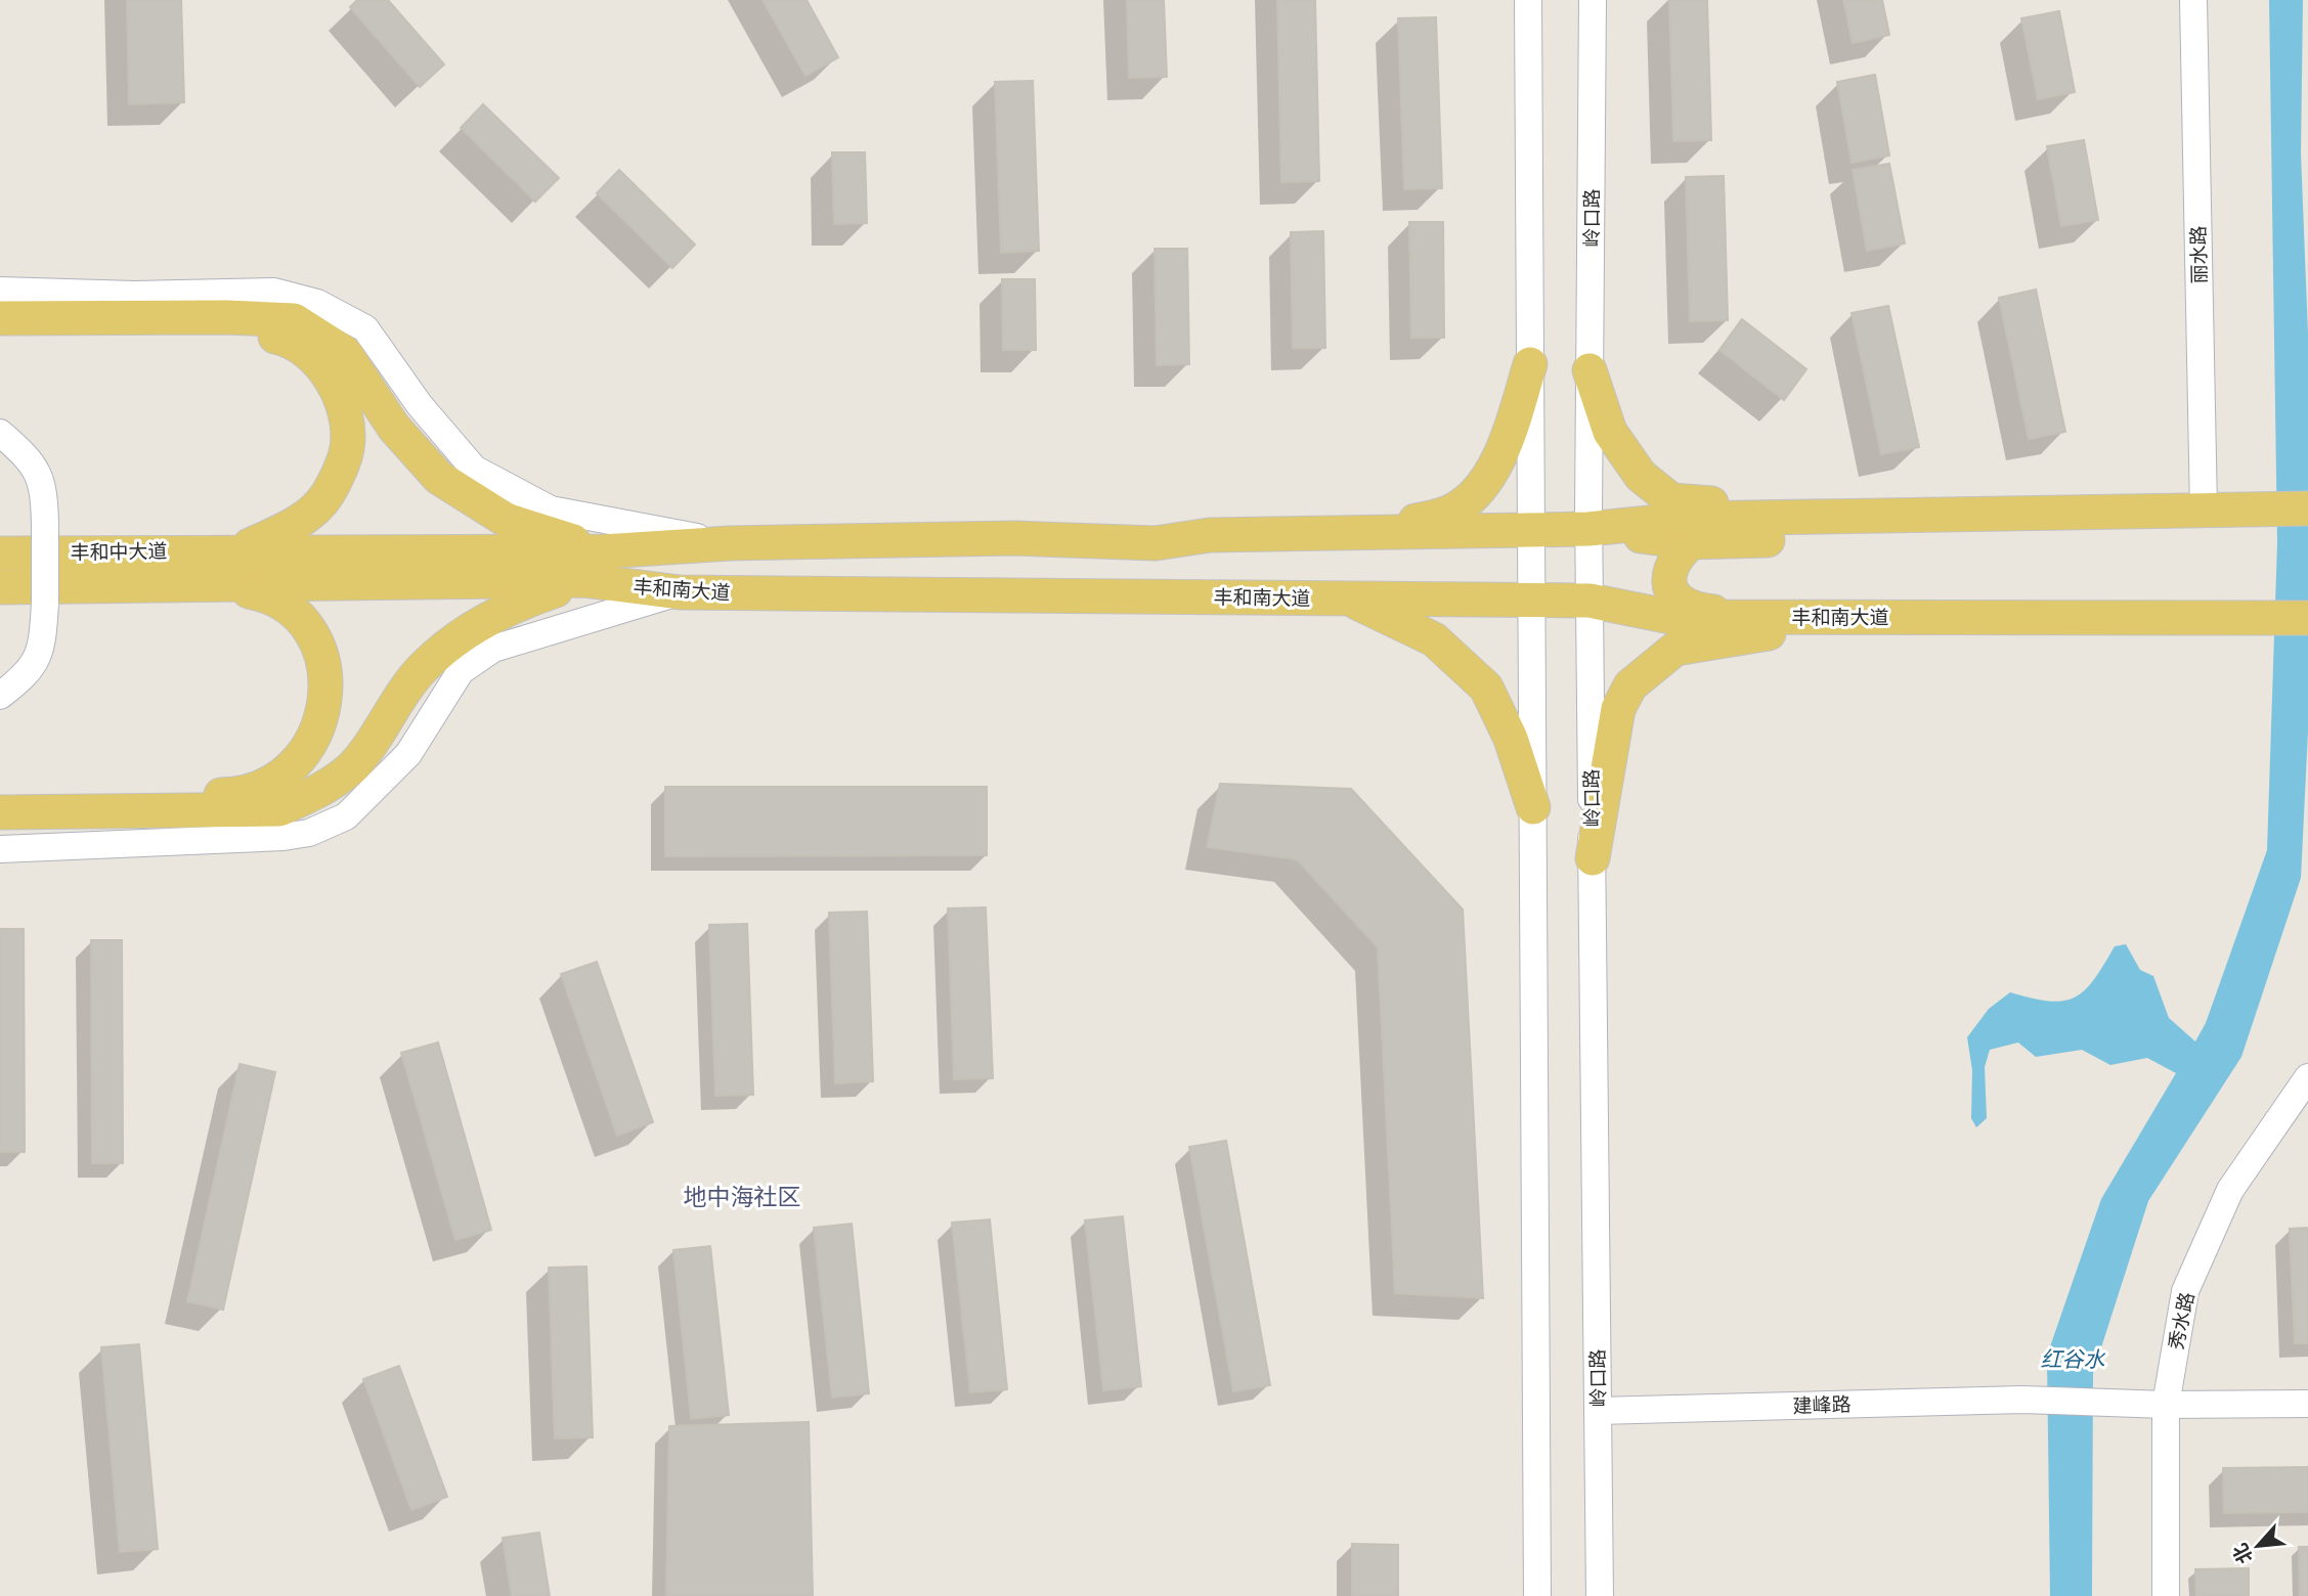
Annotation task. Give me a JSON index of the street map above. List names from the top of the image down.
{
  "streets": {
    "main road": ["丰和中大道", "丰和南大道"],
    "street": [
      "岭口路",
      "丽水路",
      "秀水路",
      "建峰路"
    ]
  },
  "crossings": [
    ["岭口路", "丰和南大道"],
    ["岭口路", "建峰路"],
    ["丽水路", "丰和南大道"],
    ["丰和中大道", "丰和南大道"],
    ["秀水路", "建峰路"]
  ],
  "districts": ["地中海社区"],
  "water": ["红谷水"],
  "north": "bottom left"
}
